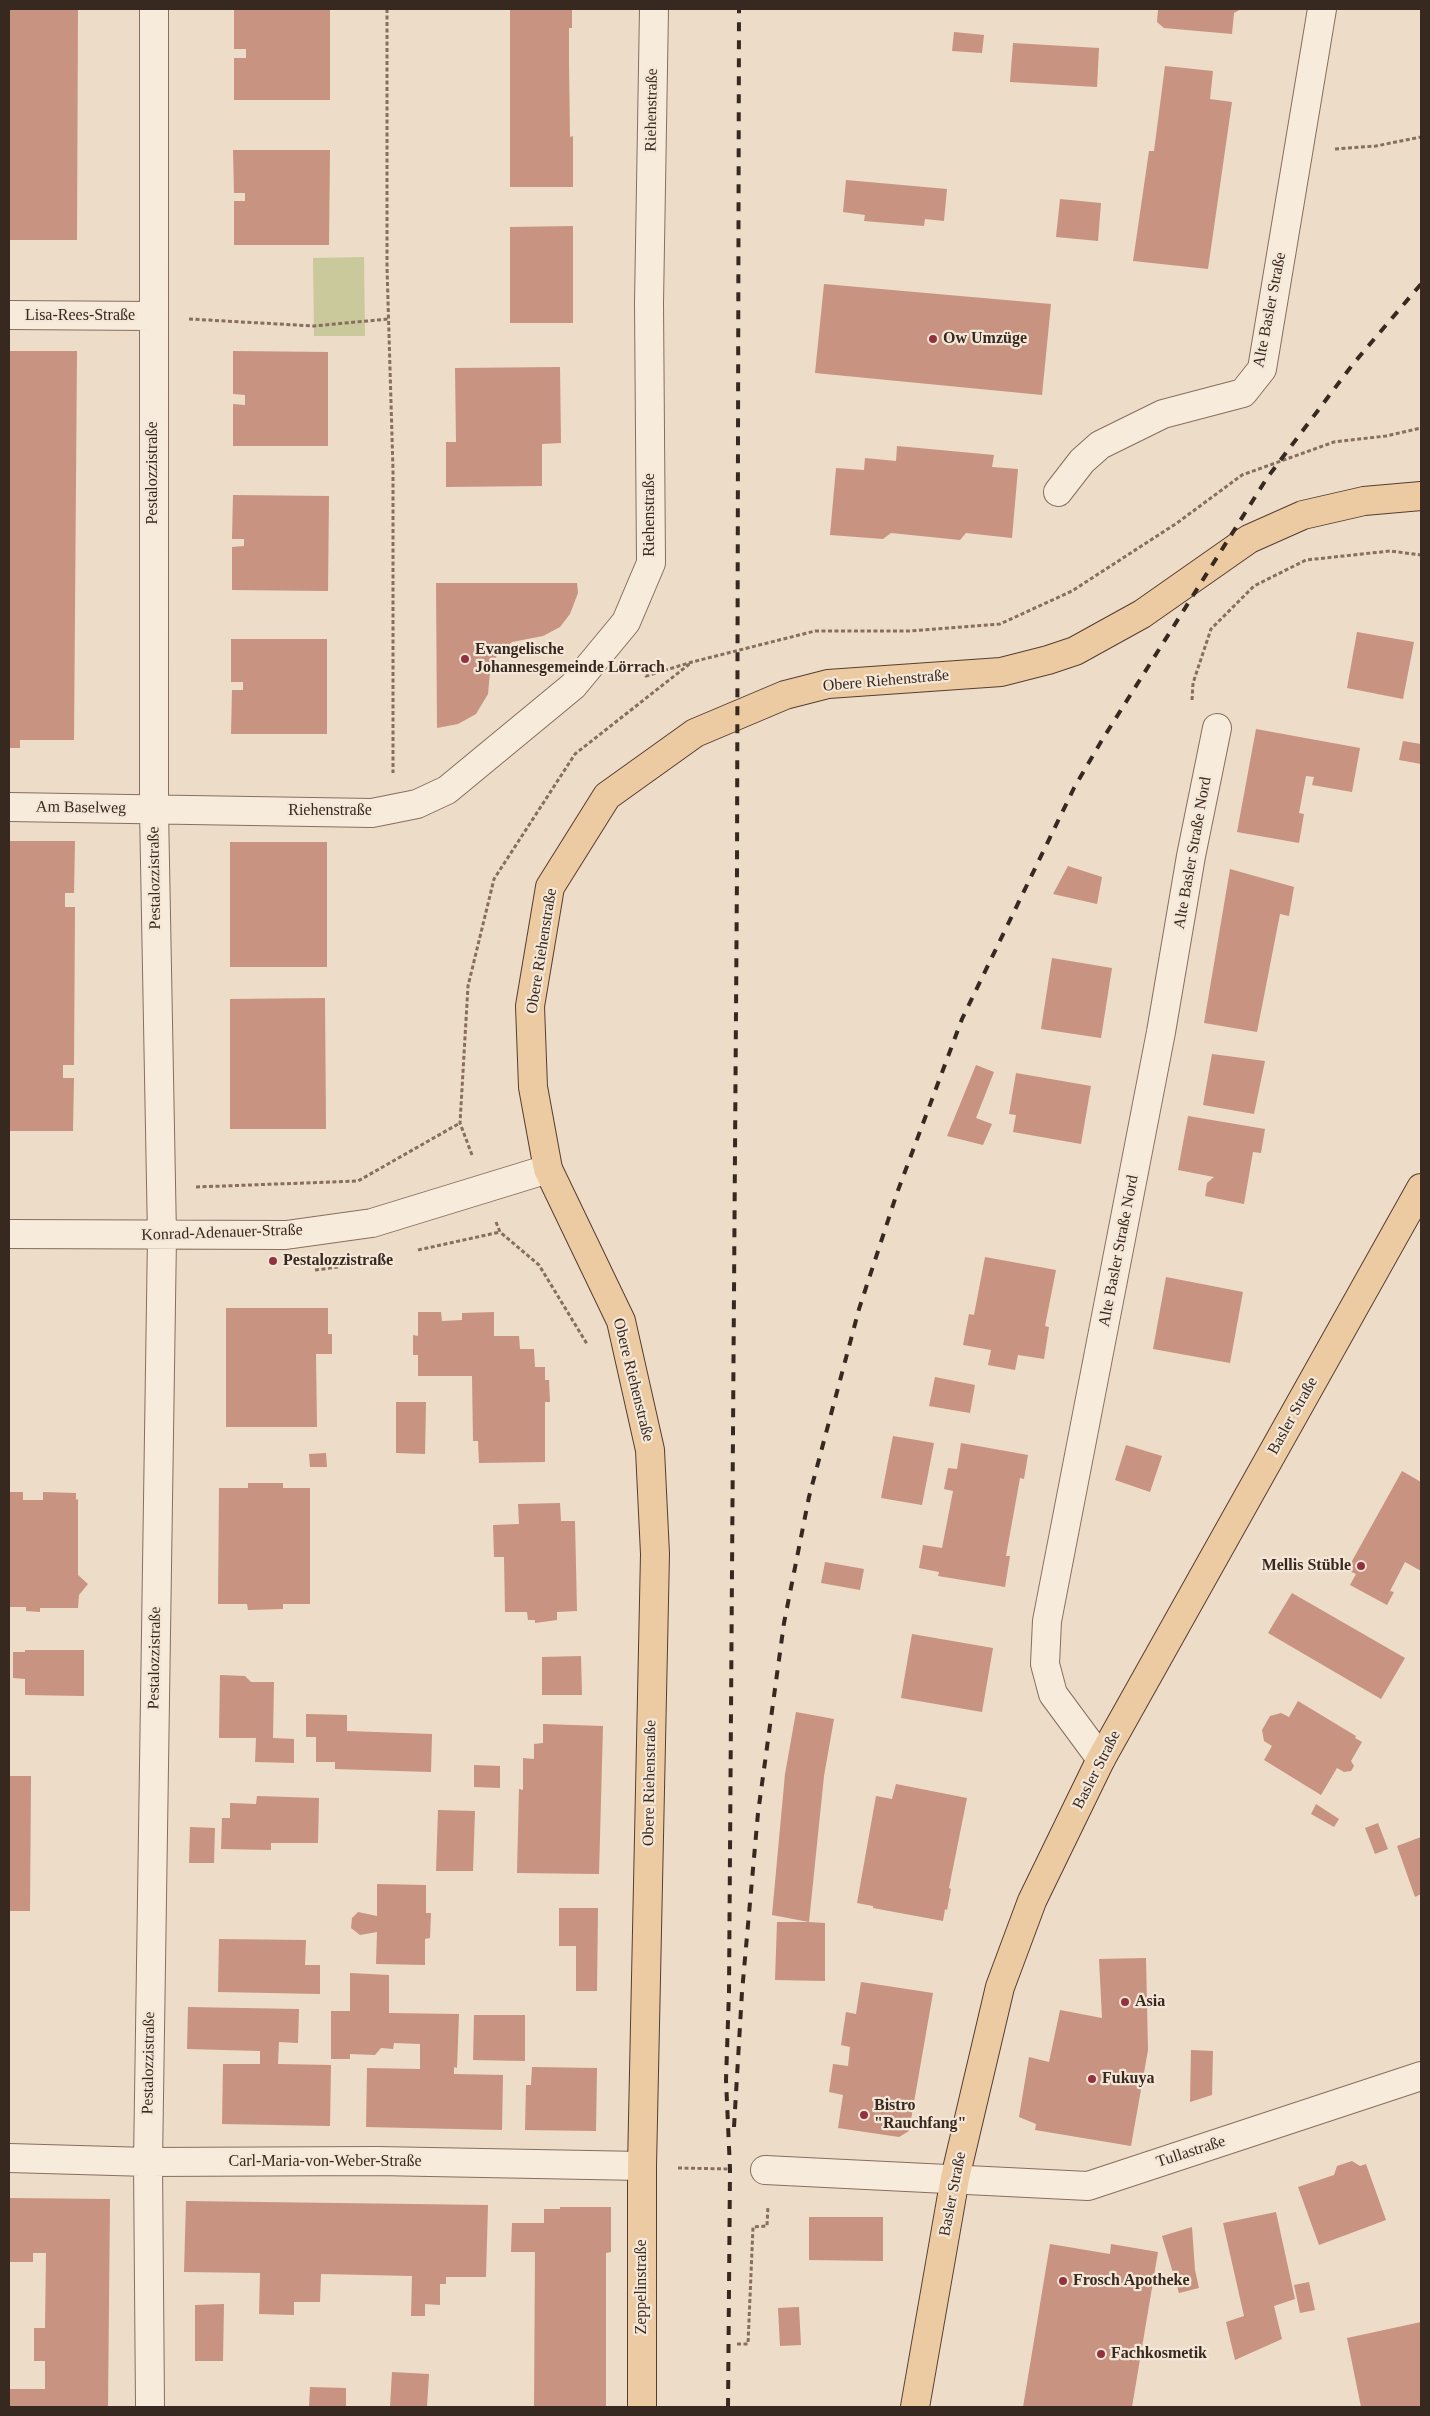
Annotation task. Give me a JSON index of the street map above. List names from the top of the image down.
{
  "streets": {
    "main road": ["Obere Riehenstraße", "Basler Straße", "Zeppelinstraße"],
    "street": [
      "Riehenstraße",
      "Alte Basler Straße",
      "Lisa-Rees-Straße",
      "Pestalozzistraße",
      "Am Baselweg",
      "Alte Basler Straße Nord",
      "Konrad-Adenauer-Straße",
      "Tullastraße",
      "Carl-Maria-von-Weber-Straße"
    ]
  },
  "crossings": [
    ["Riehenstraße", "Pestalozzistraße"],
    ["Riehenstraße", "Am Baselweg"],
    ["Lisa-Rees-Straße", "Pestalozzistraße"],
    ["Pestalozzistraße", "Am Baselweg"],
    ["Pestalozzistraße", "Konrad-Adenauer-Straße"],
    ["Pestalozzistraße", "Carl-Maria-von-Weber-Straße"],
    ["Obere Riehenstraße", "Konrad-Adenauer-Straße"],
    ["Obere Riehenstraße", "Carl-Maria-von-Weber-Straße"],
    ["Obere Riehenstraße", "Zeppelinstraße"],
    ["Alte Basler Straße Nord", "Basler Straße"],
    ["Basler Straße", "Tullastraße"],
    ["Carl-Maria-von-Weber-Straße", "Zeppelinstraße"]
  ],
  "places": [
    "Ow Umzüge",
    "Evangelische Johannesgemeinde Lörrach",
    "Pestalozzistraße",
    "Mellis Stüble",
    "Asia",
    "Fukuya",
    "Bistro \"Rauchfang\"",
    "Frosch Apotheke",
    "Fachkosmetik"
  ]
}
